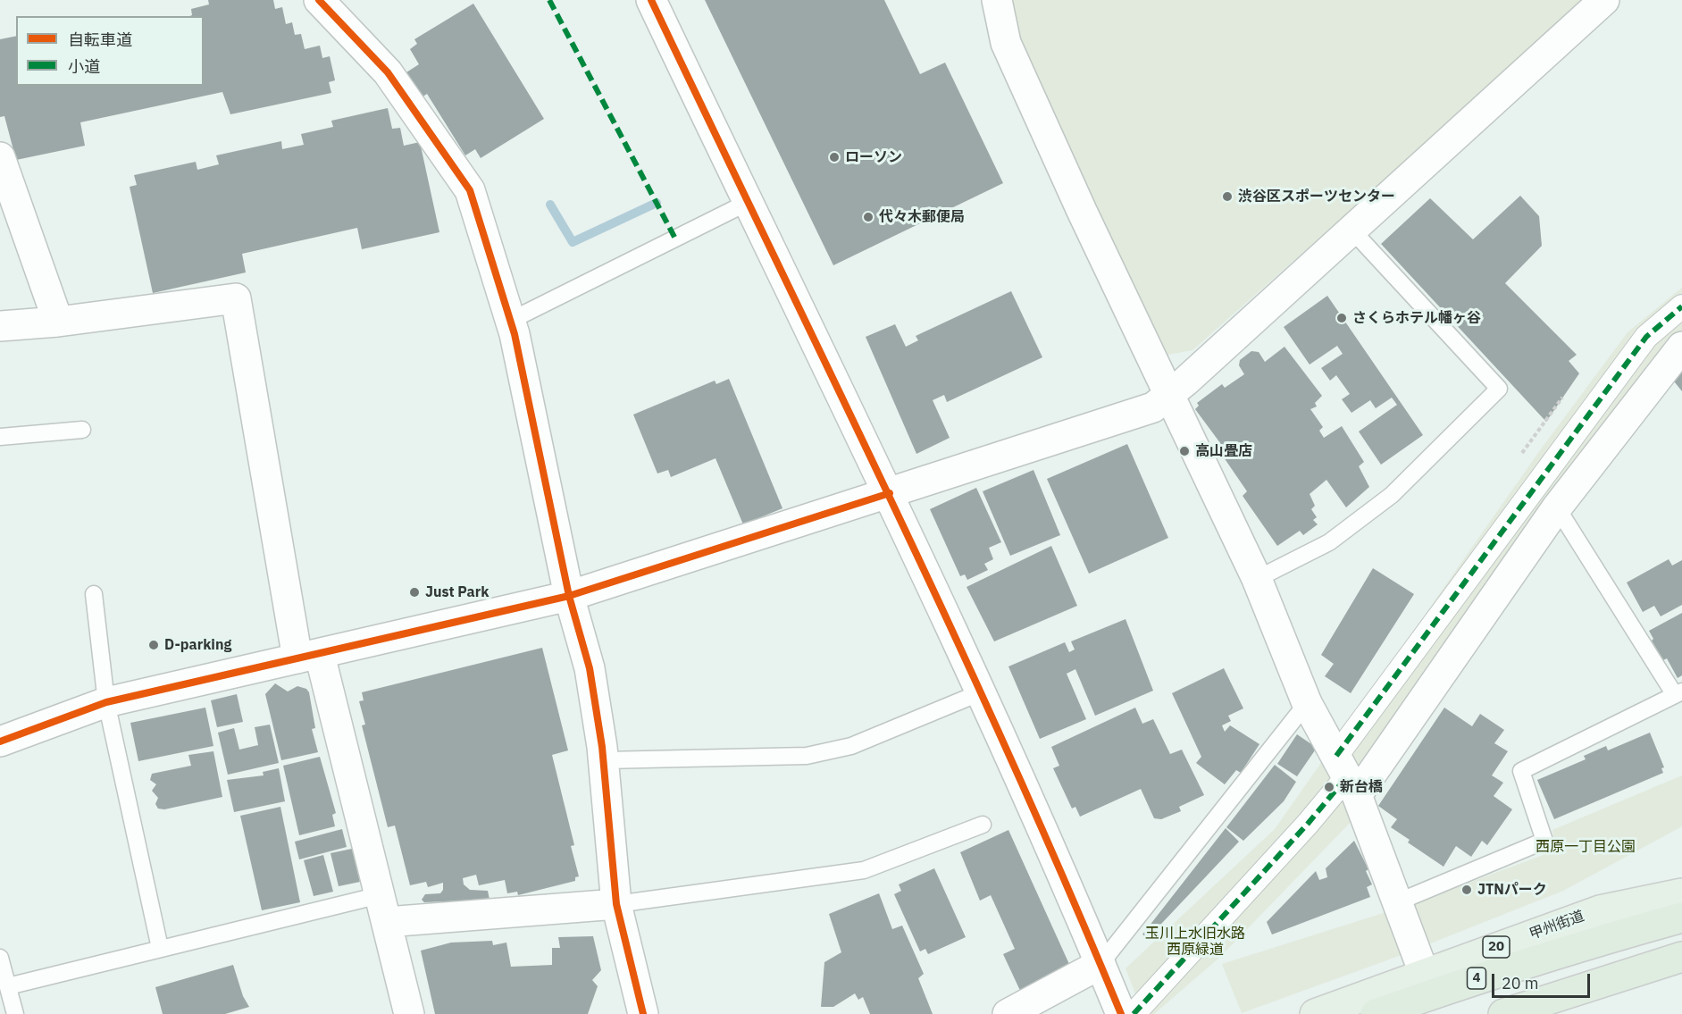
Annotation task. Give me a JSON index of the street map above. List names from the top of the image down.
{
  "streets": {
    "highway": ["甲州街道", "20", "4"]
  },
  "parks": ["西原一丁目公園", "玉川上水旧水路 西原緑道"],
  "places": [
    "ローソン",
    "渋谷区スポーツセンター",
    "代々木郵便局",
    "さくらホテル幡ヶ谷",
    "高山畳店",
    "Just Park",
    "D-parking",
    "新台橋",
    "JTNパーク"
  ],
  "legend": ["自転車道", "小道"],
  "scale_bar": "20 m"
}
